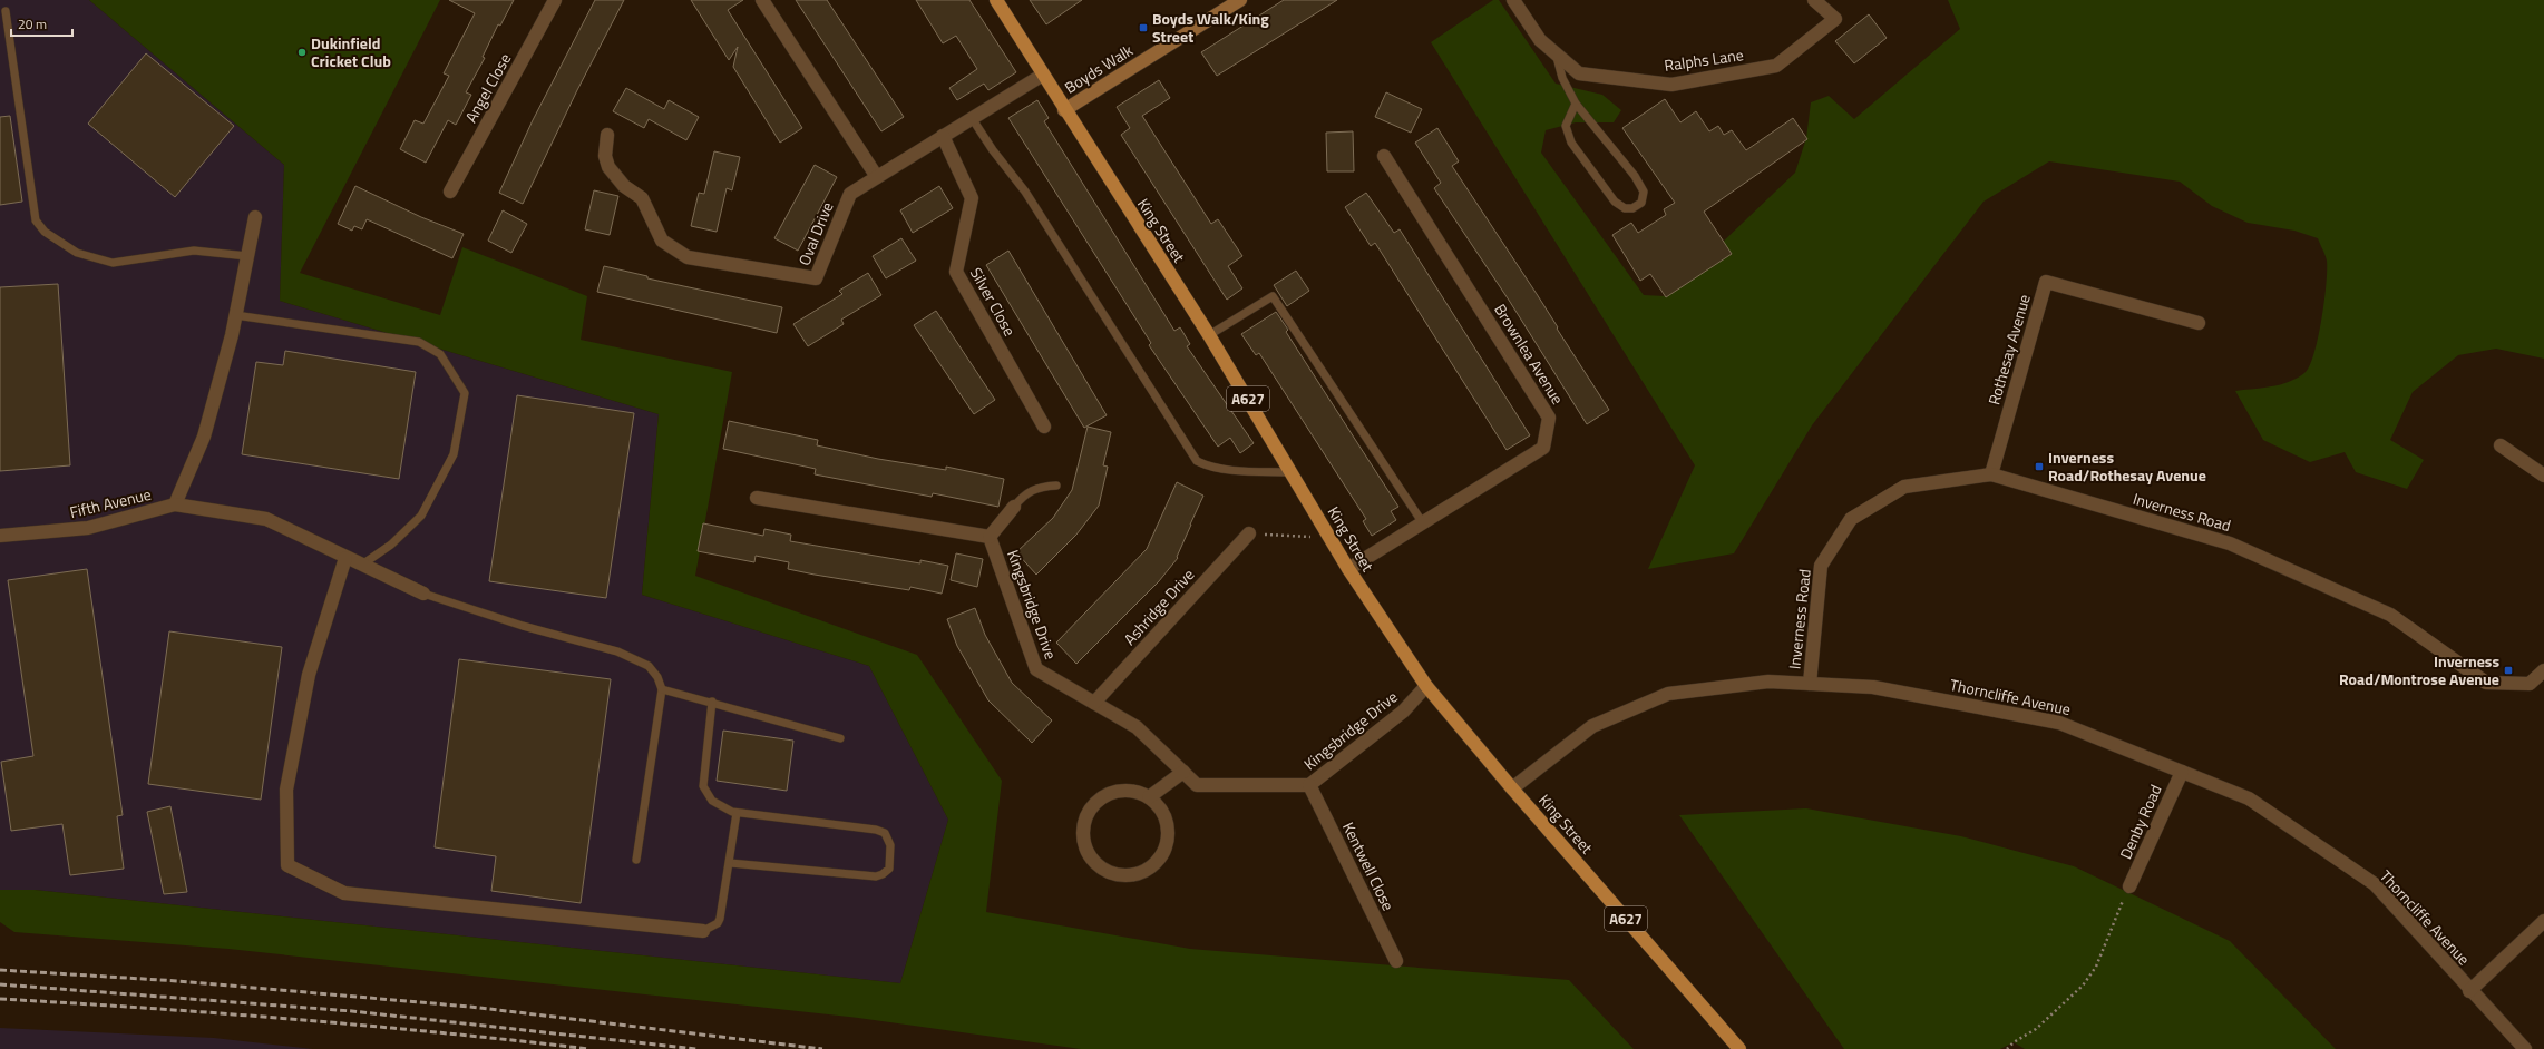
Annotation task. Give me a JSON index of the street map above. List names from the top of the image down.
{
  "streets": {
    "main road": ["King Street", "A627"],
    "street": [
      "Ralphs Lane",
      "Boyds Walk",
      "Angel Close",
      "Oval Drive",
      "Silver Close",
      "Rothesay Avenue",
      "Brownlea Avenue",
      "Fifth Avenue",
      "Inverness Road",
      "Kingsbridge Drive",
      "Ashridge Drive",
      "Thorncliffe Avenue",
      "Denby Road",
      "Kentwell Close"
    ]
  },
  "crossings": [
    ["Boyds Walk", "King Street"],
    ["King Street", "Oval Drive"],
    ["King Street", "Brownlea Avenue"],
    ["King Street", "Kingsbridge Drive"],
    ["King Street", "Thorncliffe Avenue"],
    ["Oval Drive", "Silver Close"],
    ["Rothesay Avenue", "Inverness Road"],
    ["Inverness Road", "Thorncliffe Avenue"],
    ["Kingsbridge Drive", "Ashridge Drive"],
    ["Kingsbridge Drive", "Kentwell Close"],
    ["Thorncliffe Avenue", "Denby Road"]
  ],
  "places": {
    "transit": ["Boyds Walk/King Street", "Inverness Road/Rothesay Avenue", "Inverness Road/Montrose Avenue"],
    "other": ["Dukinfield Cricket Club"]
  },
  "scale_bar": "20 m"
}
